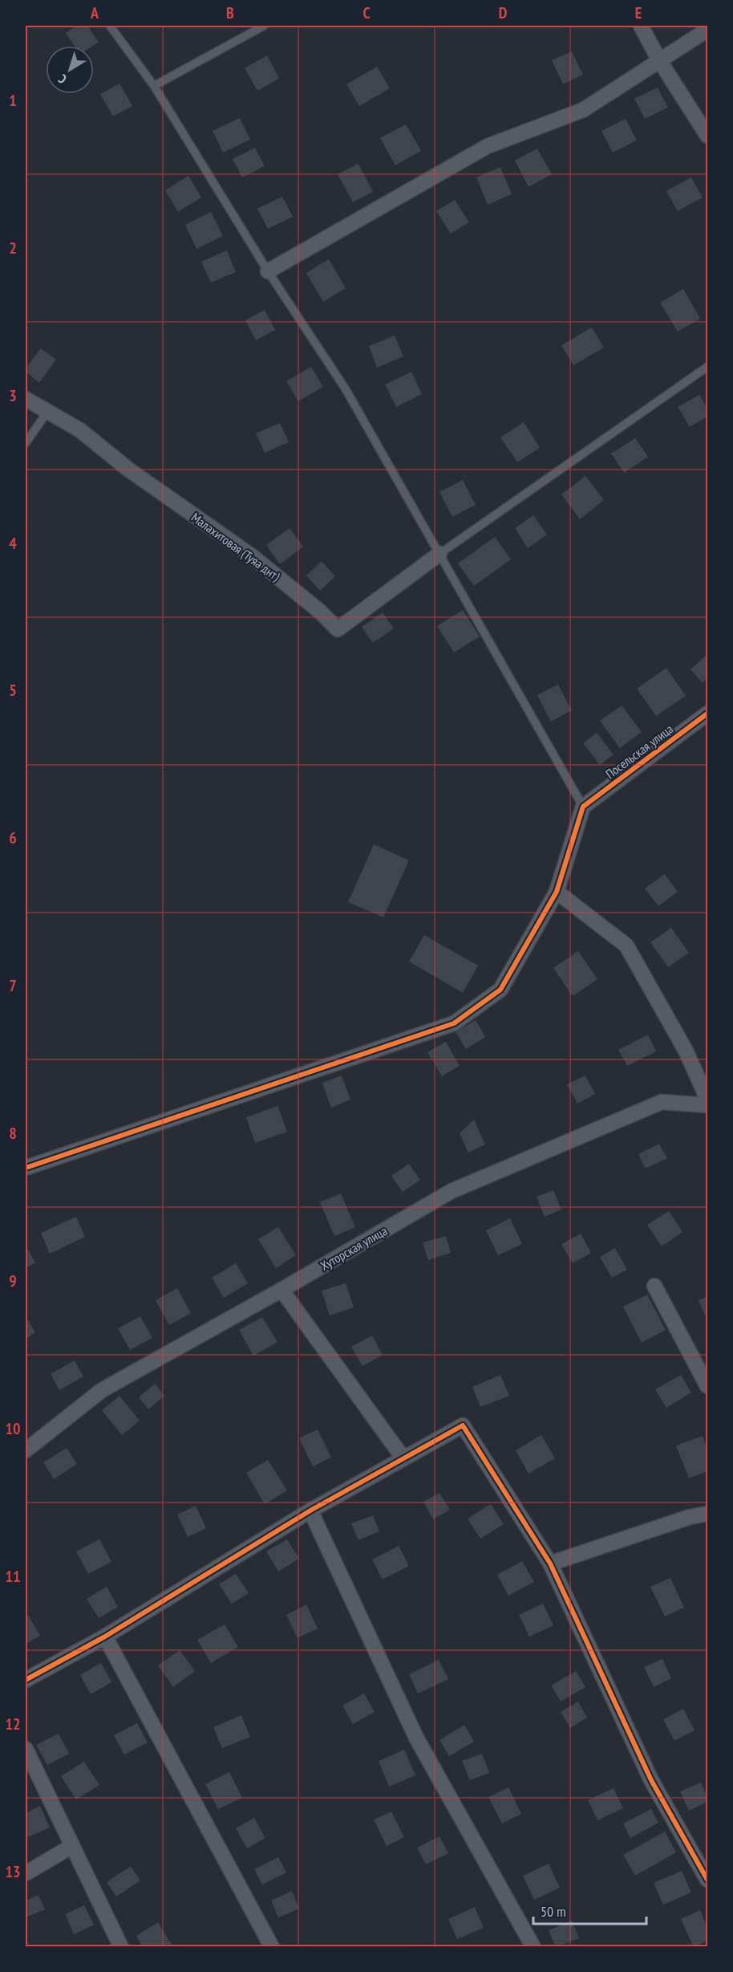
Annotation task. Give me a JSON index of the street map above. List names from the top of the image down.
{
  "streets": {
    "street": ["Малахитовая (Туяа днт)", "Посельская улица", "Хуторская улица"]
  },
  "scale_bar": "50 m",
  "north": "bottom left",
  "grid": {
    "columns": [
      "A",
      "B",
      "C",
      "D",
      "E"
    ],
    "rows": [
      "1",
      "2",
      "3",
      "4",
      "5",
      "6",
      "7",
      "8",
      "9",
      "10",
      "11",
      "12",
      "13"
    ]
  }
}
